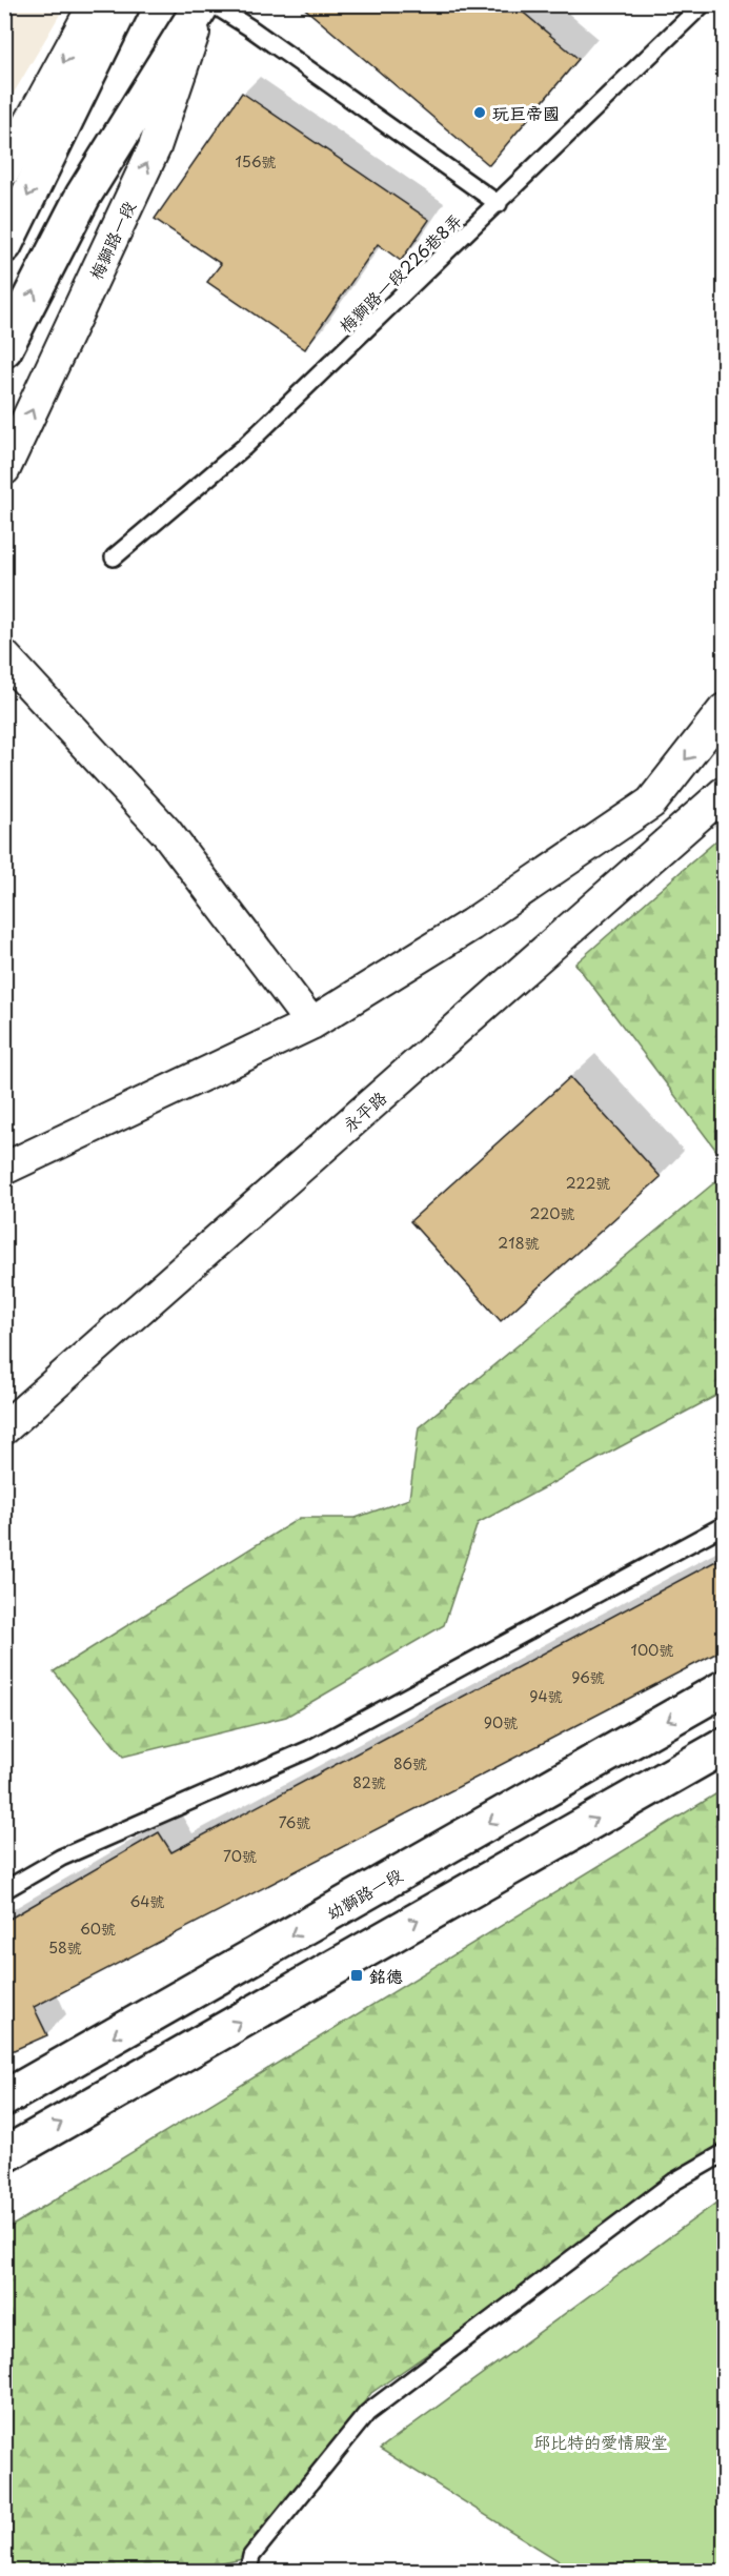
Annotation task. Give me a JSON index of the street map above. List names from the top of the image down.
{
  "streets": {
    "street": ["梅獅路一段", "永平路", "幼獅路一段"],
    "lane": ["梅獅路一段226巷8弄"]
  },
  "parks": ["邱比特的愛情殿堂"],
  "places": {
    "other": ["玩巨帝國"],
    "transit": ["銘德"]
  },
  "house_numbers": [
    "156號",
    "222號",
    "220號",
    "218號",
    "100號",
    "96號",
    "94號",
    "90號",
    "86號",
    "82號",
    "76號",
    "70號",
    "64號",
    "60號",
    "58號"
  ]
}
